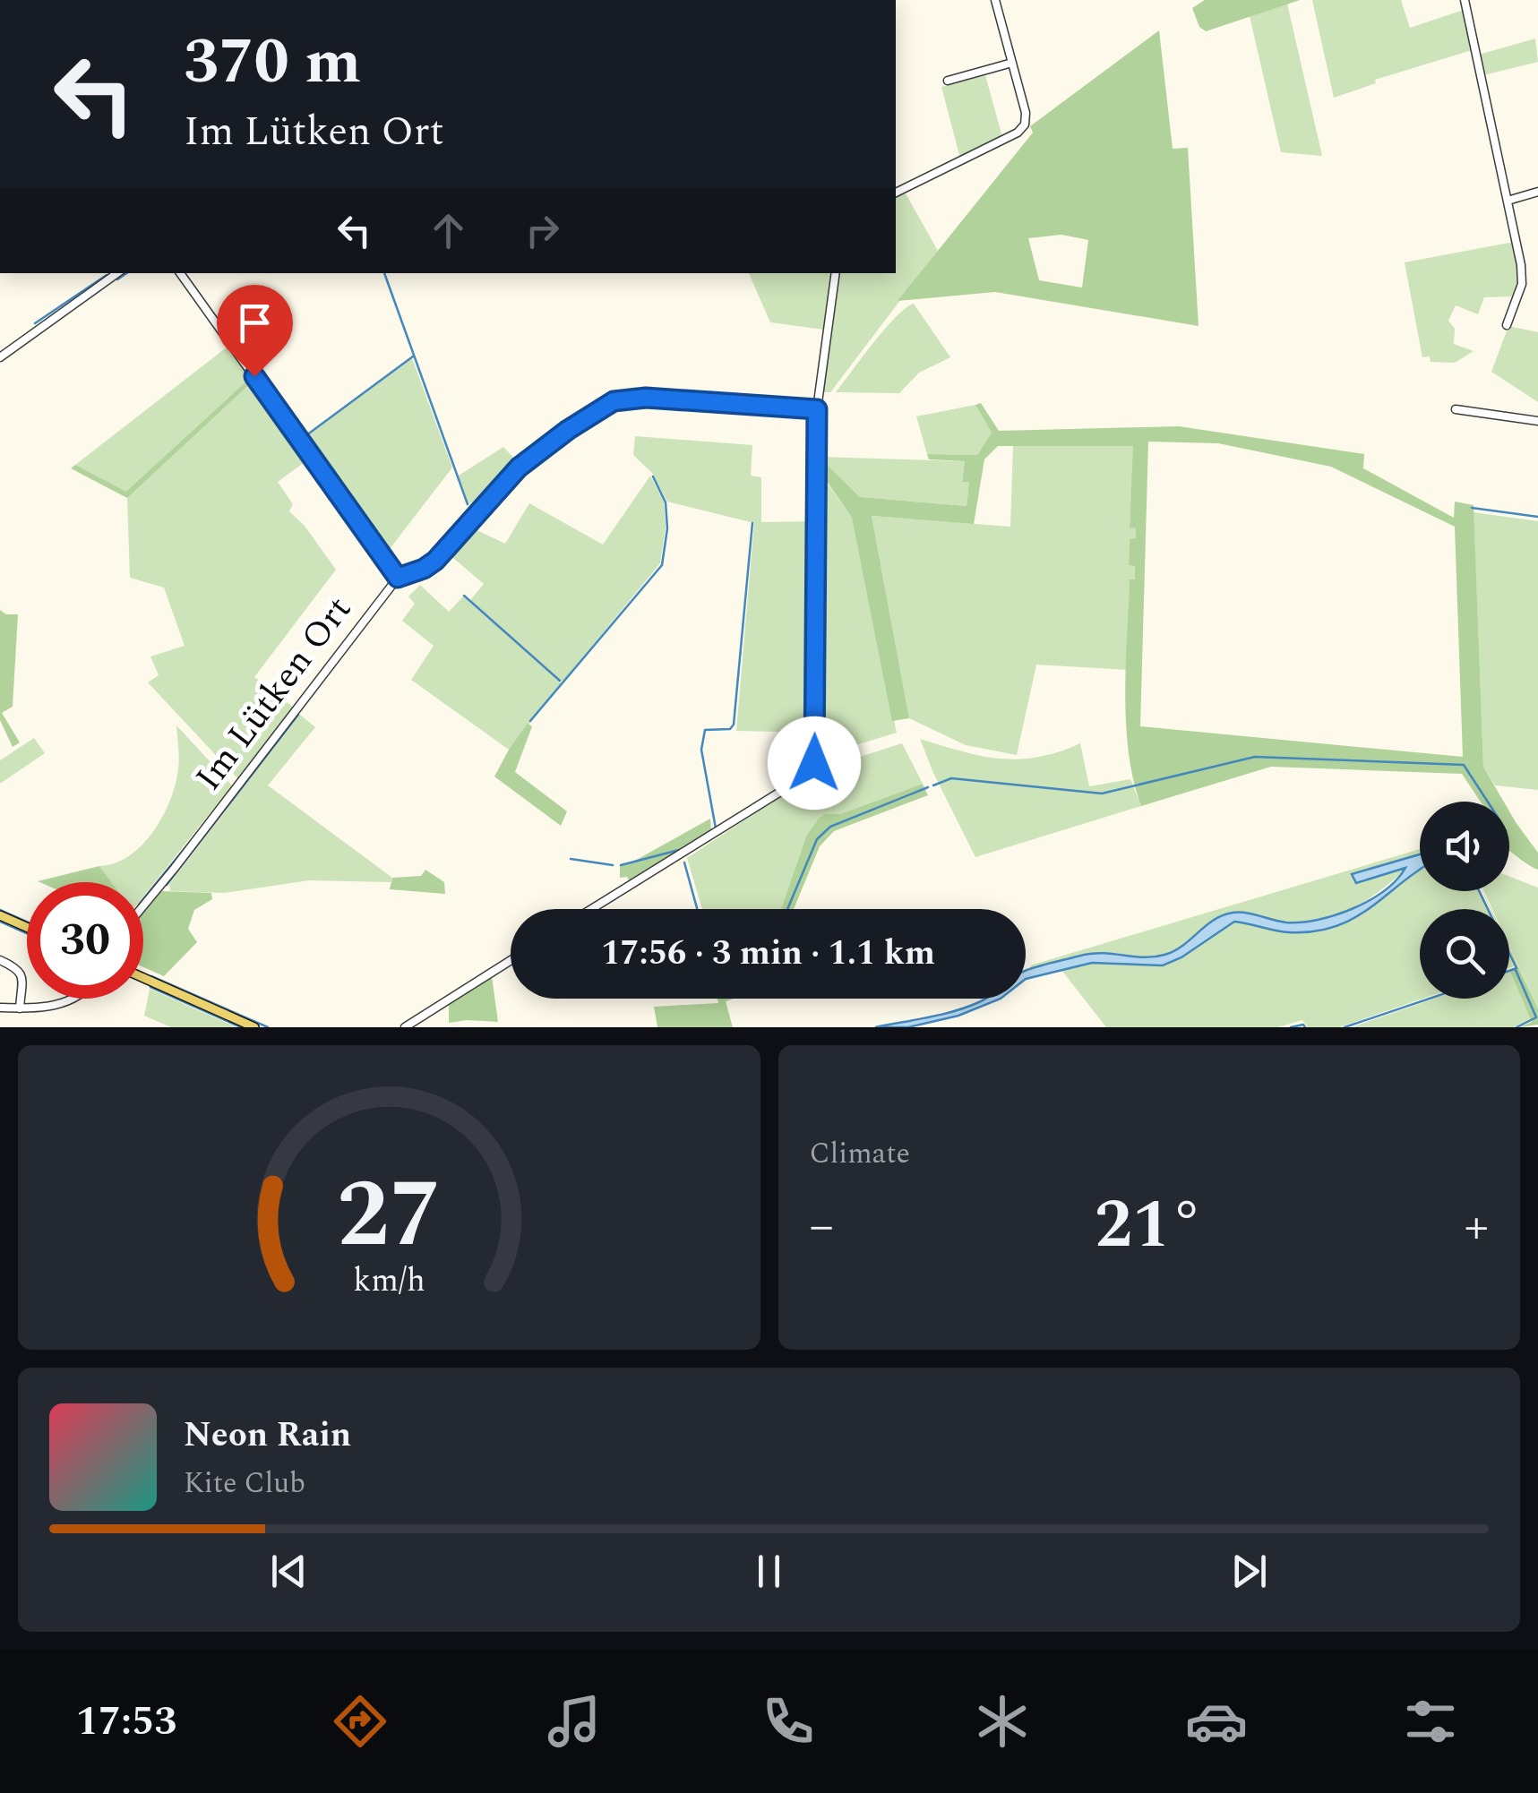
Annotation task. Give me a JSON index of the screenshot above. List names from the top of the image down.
{
  "streets": {
    "street": ["Im Lütken Ort"]
  },
  "page": {
    "turn": ["370 m", "Im Lütken Ort"],
    "limit": "30",
    "trip": "17:56 · 3 min · 1.1 km",
    "tile": "Climate",
    "heat": ["−", "21°", "+"],
    "song": ["Neon Rain", "Kite Club"],
    "tabs": "17:53",
    "gauge": ["27", "km/h"]
  }
}
